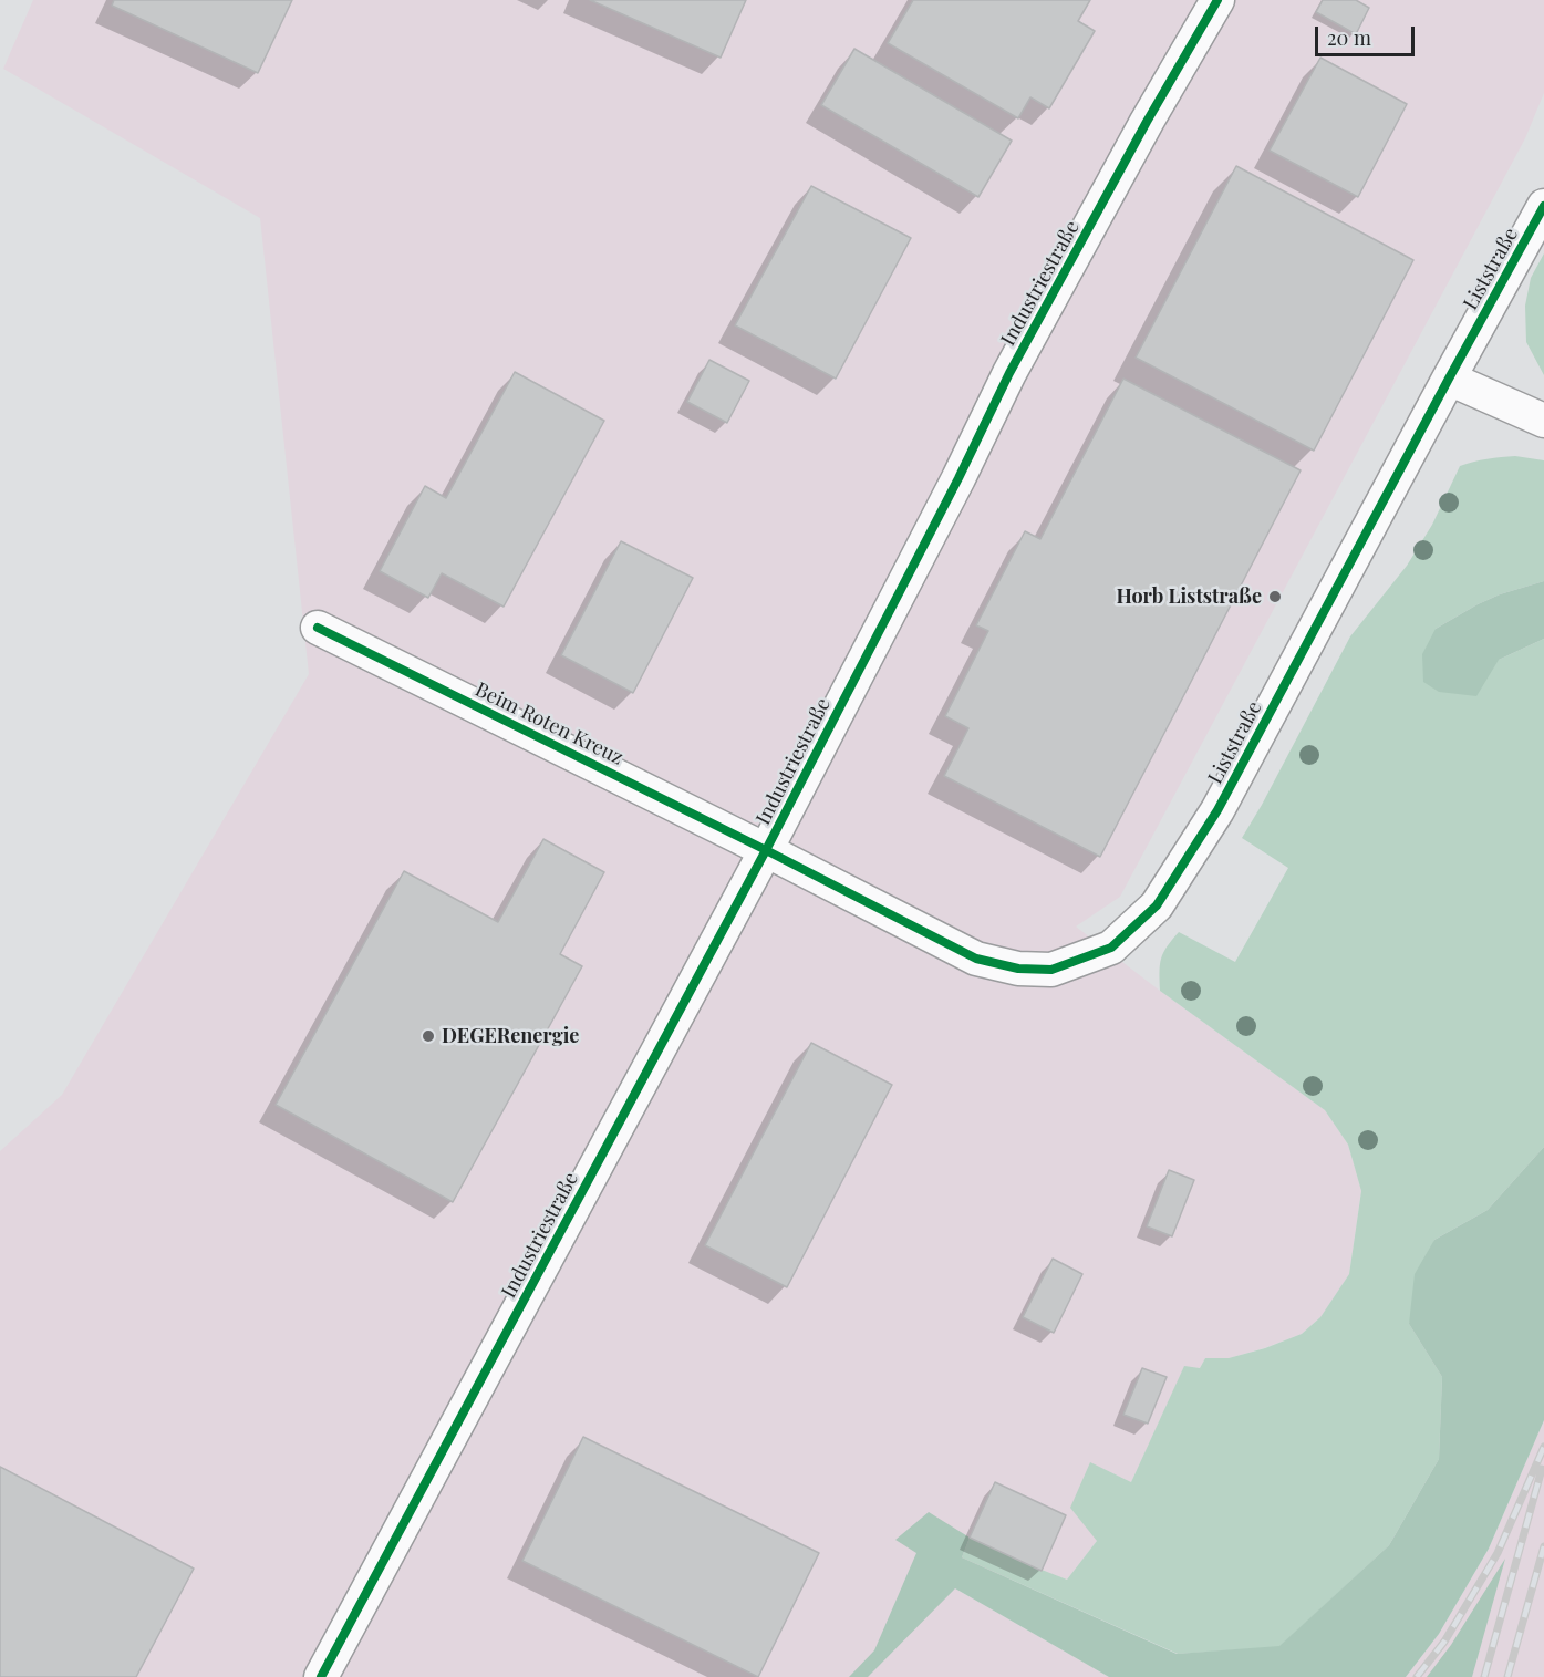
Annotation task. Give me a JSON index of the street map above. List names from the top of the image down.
{
  "streets": {
    "street": ["Liststraße", "Industriestraße", "Beim Roten Kreuz"]
  },
  "crossings": [
    ["Liststraße", "Industriestraße"],
    ["Liststraße", "Beim Roten Kreuz"],
    ["Industriestraße", "Beim Roten Kreuz"]
  ],
  "places": ["Horb Liststraße", "DEGERenergie"],
  "scale_bar": "20 m"
}
